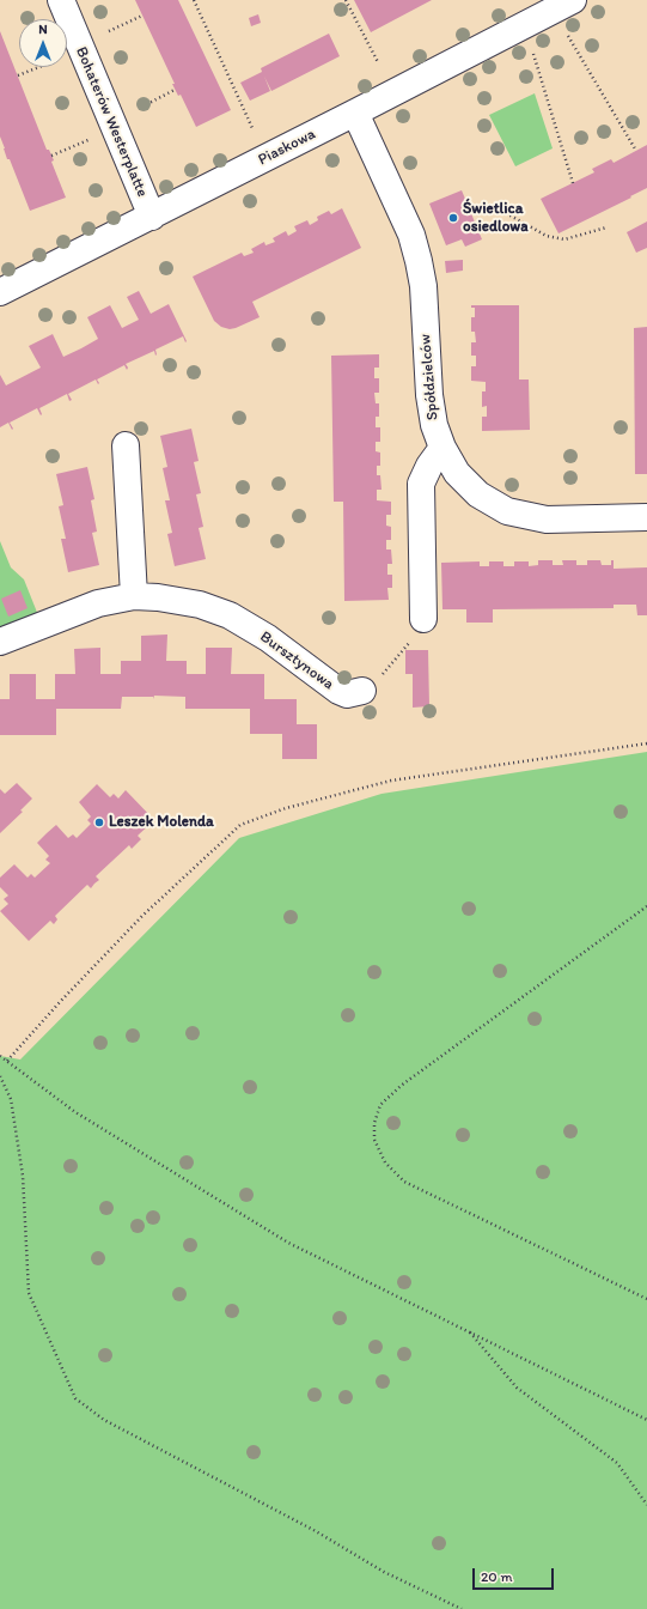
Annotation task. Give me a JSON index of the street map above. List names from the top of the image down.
{
  "streets": {
    "street": [
      "Bohaterów Westerplatte",
      "Piaskowa",
      "Spółdzielców",
      "Bursztynowa"
    ]
  },
  "crossings": [
    ["Bohaterów Westerplatte", "Piaskowa"],
    ["Piaskowa", "Spółdzielców"]
  ],
  "places": ["Świetlica osiedlowa", "Leszek Molenda"],
  "scale_bar": "20 m",
  "north": "top"
}
